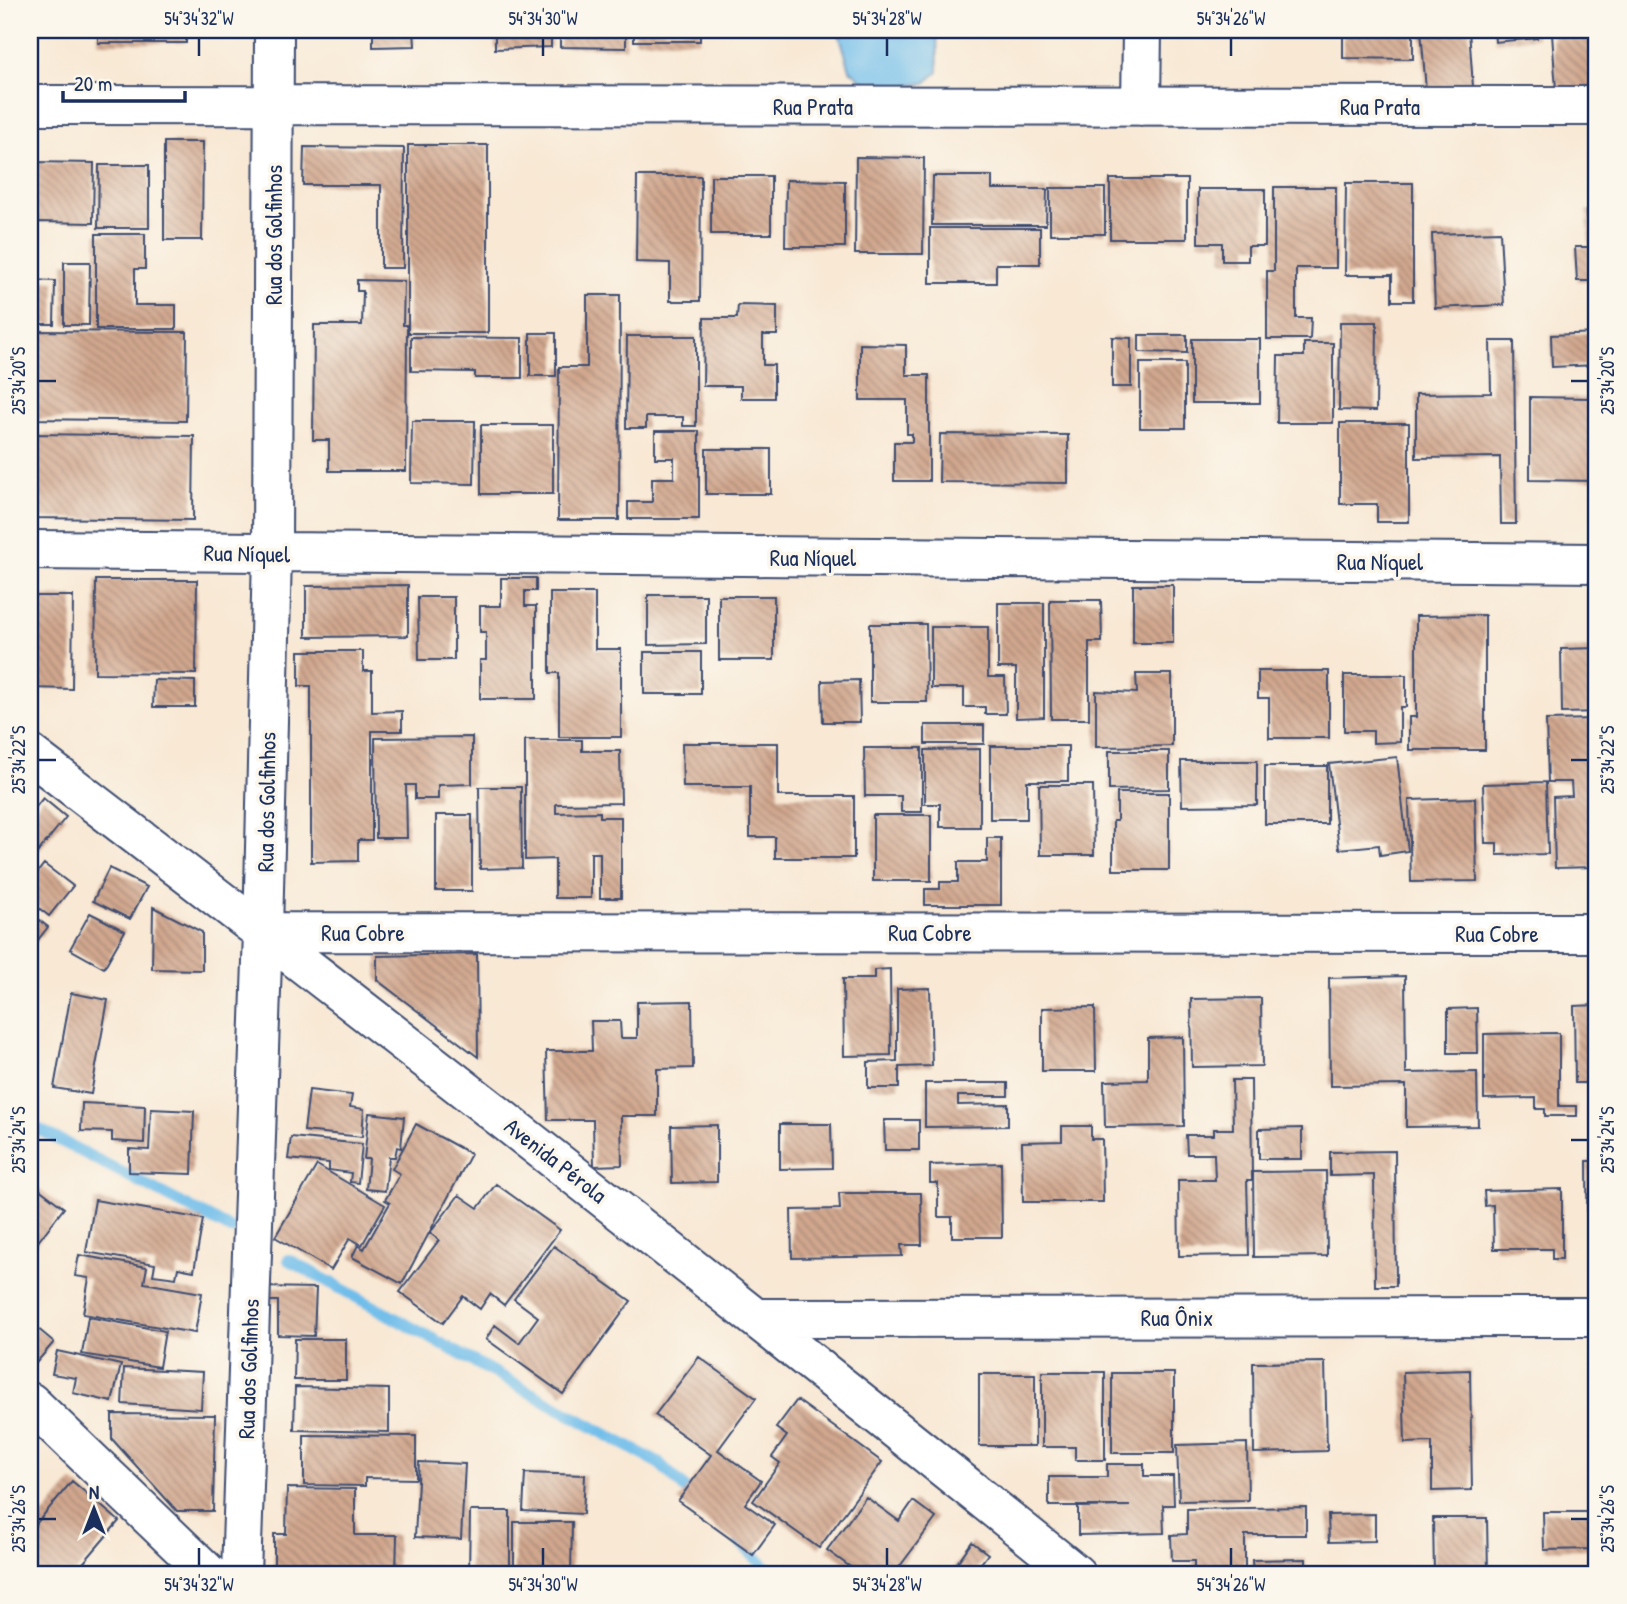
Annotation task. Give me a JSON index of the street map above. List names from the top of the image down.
{
  "streets": {
    "street": [
      "Rua Prata",
      "Rua dos Golfinhos",
      "Rua Níquel",
      "Rua Cobre",
      "Avenida Pérola",
      "Rua Ônix"
    ]
  },
  "crossings": [
    ["Rua Prata", "Rua dos Golfinhos"],
    ["Rua dos Golfinhos", "Rua Níquel"],
    ["Rua dos Golfinhos", "Rua Cobre"],
    ["Rua dos Golfinhos", "Avenida Pérola"],
    ["Rua Cobre", "Avenida Pérola"],
    ["Avenida Pérola", "Rua Ônix"]
  ],
  "scale_bar": "20 m",
  "north": "top",
  "coordinates": [
    "54°34'32\"W",
    "54°34'30\"W",
    "54°34'28\"W",
    "54°34'26\"W",
    "25°34'20\"S",
    "25°34'22\"S",
    "25°34'24\"S",
    "25°34'26\"S"
  ]
}
